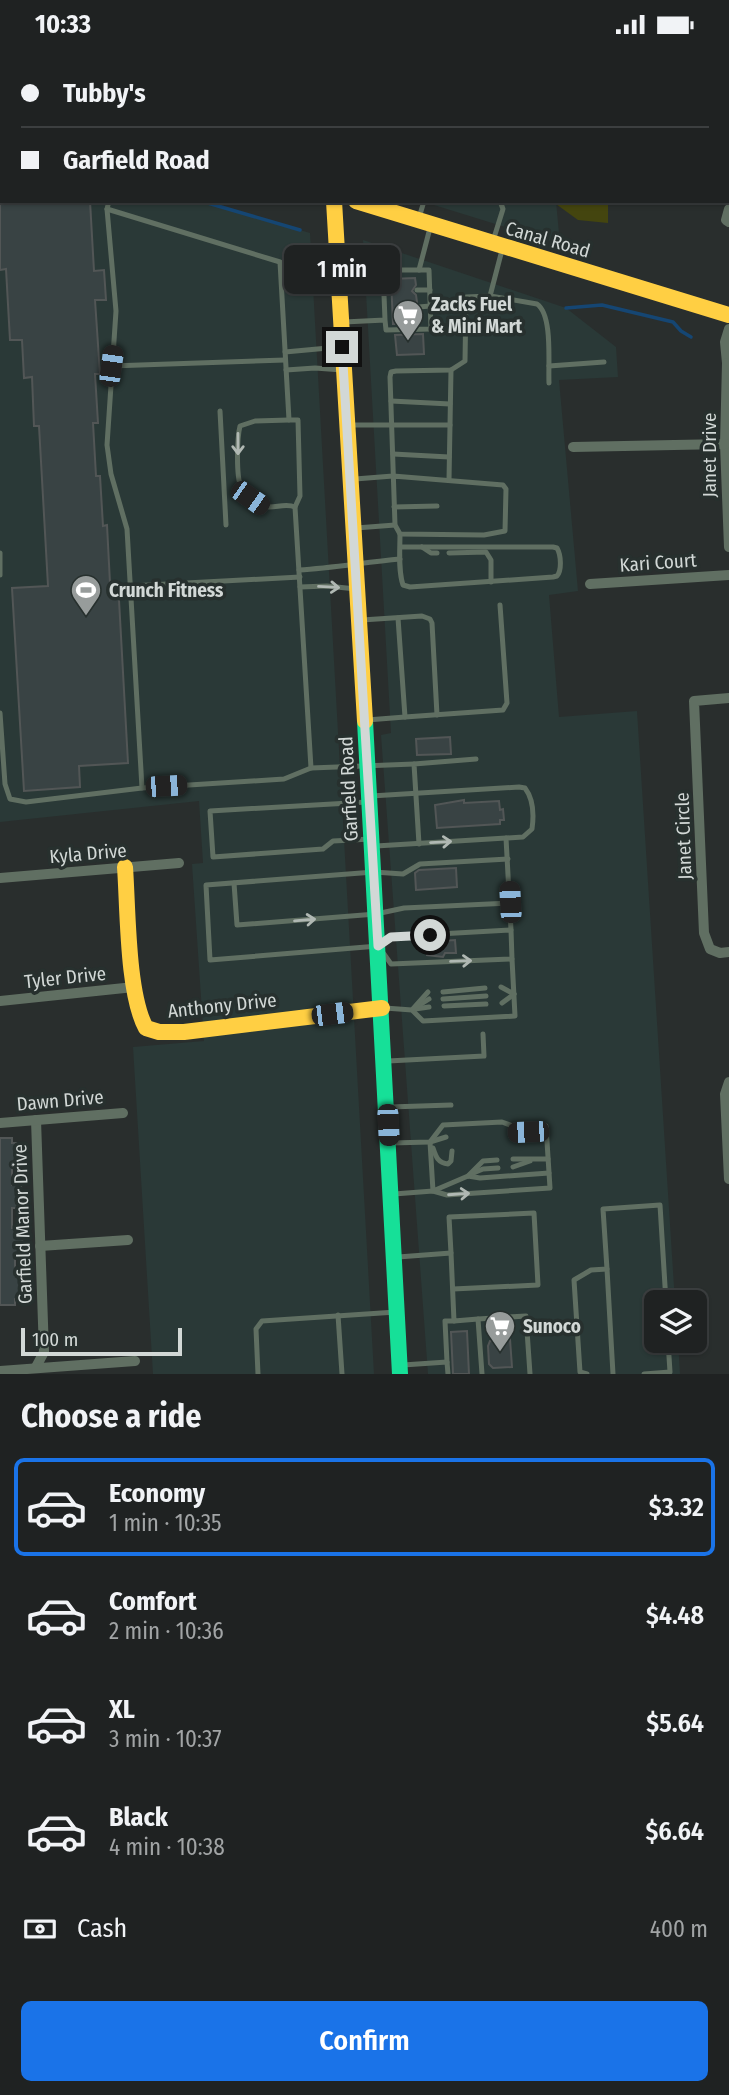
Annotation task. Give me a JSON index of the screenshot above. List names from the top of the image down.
{
  "streets": {
    "main road": ["Canal Road", "Garfield Road", "Anthony Drive"],
    "street": [
      "Janet Drive",
      "Kari Court",
      "Janet Circle",
      "Kyla Drive",
      "Tyler Drive",
      "Dawn Drive",
      "Garfield Manor Drive"
    ]
  },
  "crossings": [
    ["Garfield Road", "Anthony Drive"],
    ["Kyla Drive", "Anthony Drive"],
    ["Tyler Drive", "Anthony Drive"],
    ["Dawn Drive", "Garfield Manor Drive"]
  ],
  "places": {
    "supermarket": ["Zacks Fuel & Mini Mart", "Sunoco"],
    "sports": ["Crunch Fitness"]
  },
  "scale_bar": "100 m",
  "page": {
    "status": "10:33",
    "banner": ["Tubby's", "Garfield Road"],
    "bubble": "1 min",
    "scale": "100 m",
    "heading": "Choose a ride",
    "list": [
      {
        "name": "Economy",
        "note": "1 min · 10:35",
        "value": "$3.32"
      },
      {
        "name": "Comfort",
        "note": "2 min · 10:36",
        "value": "$4.48"
      },
      {
        "name": "XL",
        "note": "3 min · 10:37",
        "value": "$5.64"
      },
      {
        "name": "Black",
        "note": "4 min · 10:38",
        "value": "$6.64"
      }
    ],
    "pay": ["Cash", "400 m"],
    "buttons": "Confirm"
  }
}
